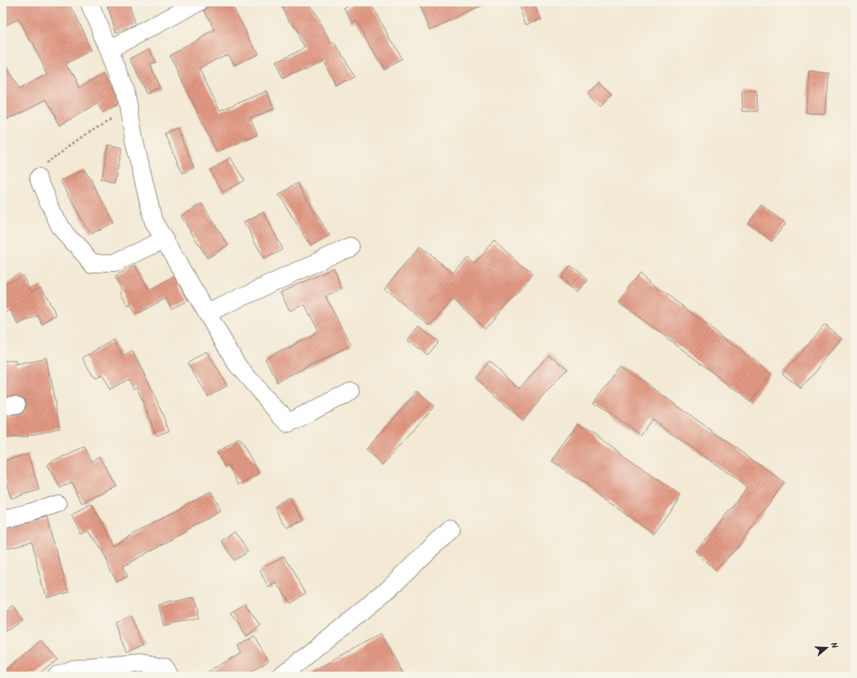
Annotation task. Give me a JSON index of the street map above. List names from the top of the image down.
{
  "north": "right"
}
